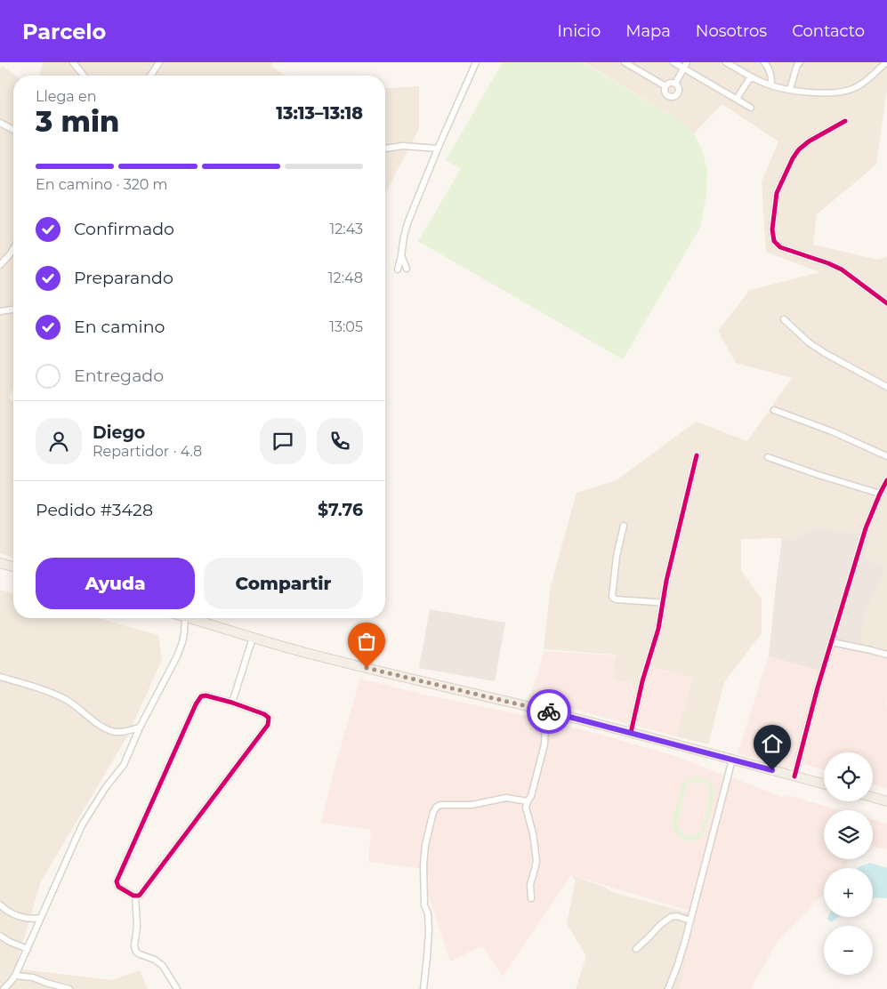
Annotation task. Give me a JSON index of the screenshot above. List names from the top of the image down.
{
  "page": {
    "header": "Parcelo",
    "nav": [
      "Inicio",
      "Mapa",
      "Nosotros",
      "Contacto"
    ],
    "heading": ["3 min", "Llega en", "13:13–13:18"],
    "panel": [
      "Diego",
      "Repartidor · 4.8",
      "Pedido #3428",
      "$7.76"
    ],
    "bar": "En camino · 320 m",
    "list": [
      ["Confirmado", "12:43"],
      ["Preparando", "12:48"],
      ["En camino", "13:05"],
      "Entregado"
    ],
    "buttons": ["Ayuda", "Compartir"],
    "map_buttons": ["+", "−"]
  }
}
